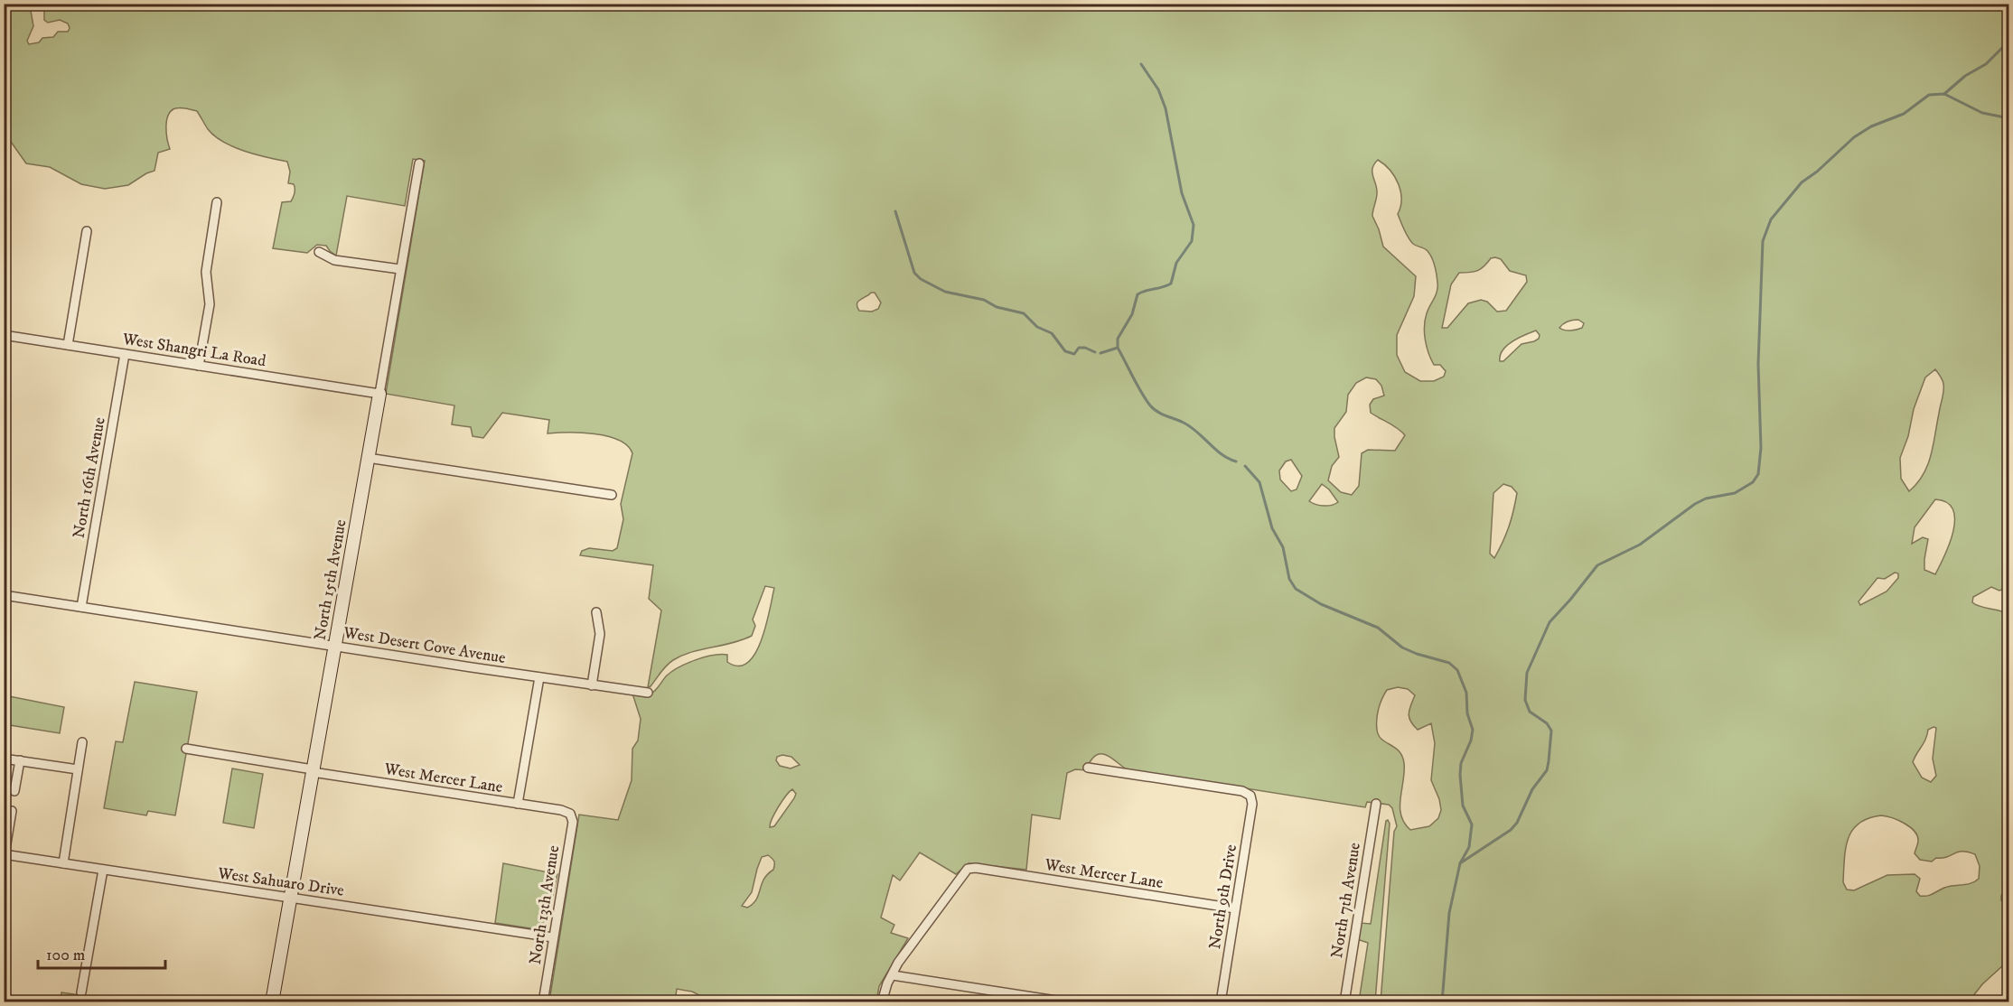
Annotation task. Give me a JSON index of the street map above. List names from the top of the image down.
{
  "streets": {
    "street": [
      "West Shangri La Road",
      "North 16th Avenue",
      "North 15th Avenue",
      "West Desert Cove Avenue",
      "West Mercer Lane",
      "West Sahuaro Drive",
      "North 9th Drive",
      "North 7th Avenue",
      "North 13th Avenue"
    ]
  },
  "crossings": [
    ["West Shangri La Road", "North 16th Avenue"],
    ["West Shangri La Road", "North 15th Avenue"],
    ["North 16th Avenue", "West Desert Cove Avenue"],
    ["North 15th Avenue", "West Desert Cove Avenue"],
    ["North 15th Avenue", "West Mercer Lane"],
    ["North 15th Avenue", "West Sahuaro Drive"],
    ["West Mercer Lane", "North 9th Drive"],
    ["West Mercer Lane", "North 13th Avenue"],
    ["West Sahuaro Drive", "North 13th Avenue"]
  ],
  "scale_bar": "100 m"
}
